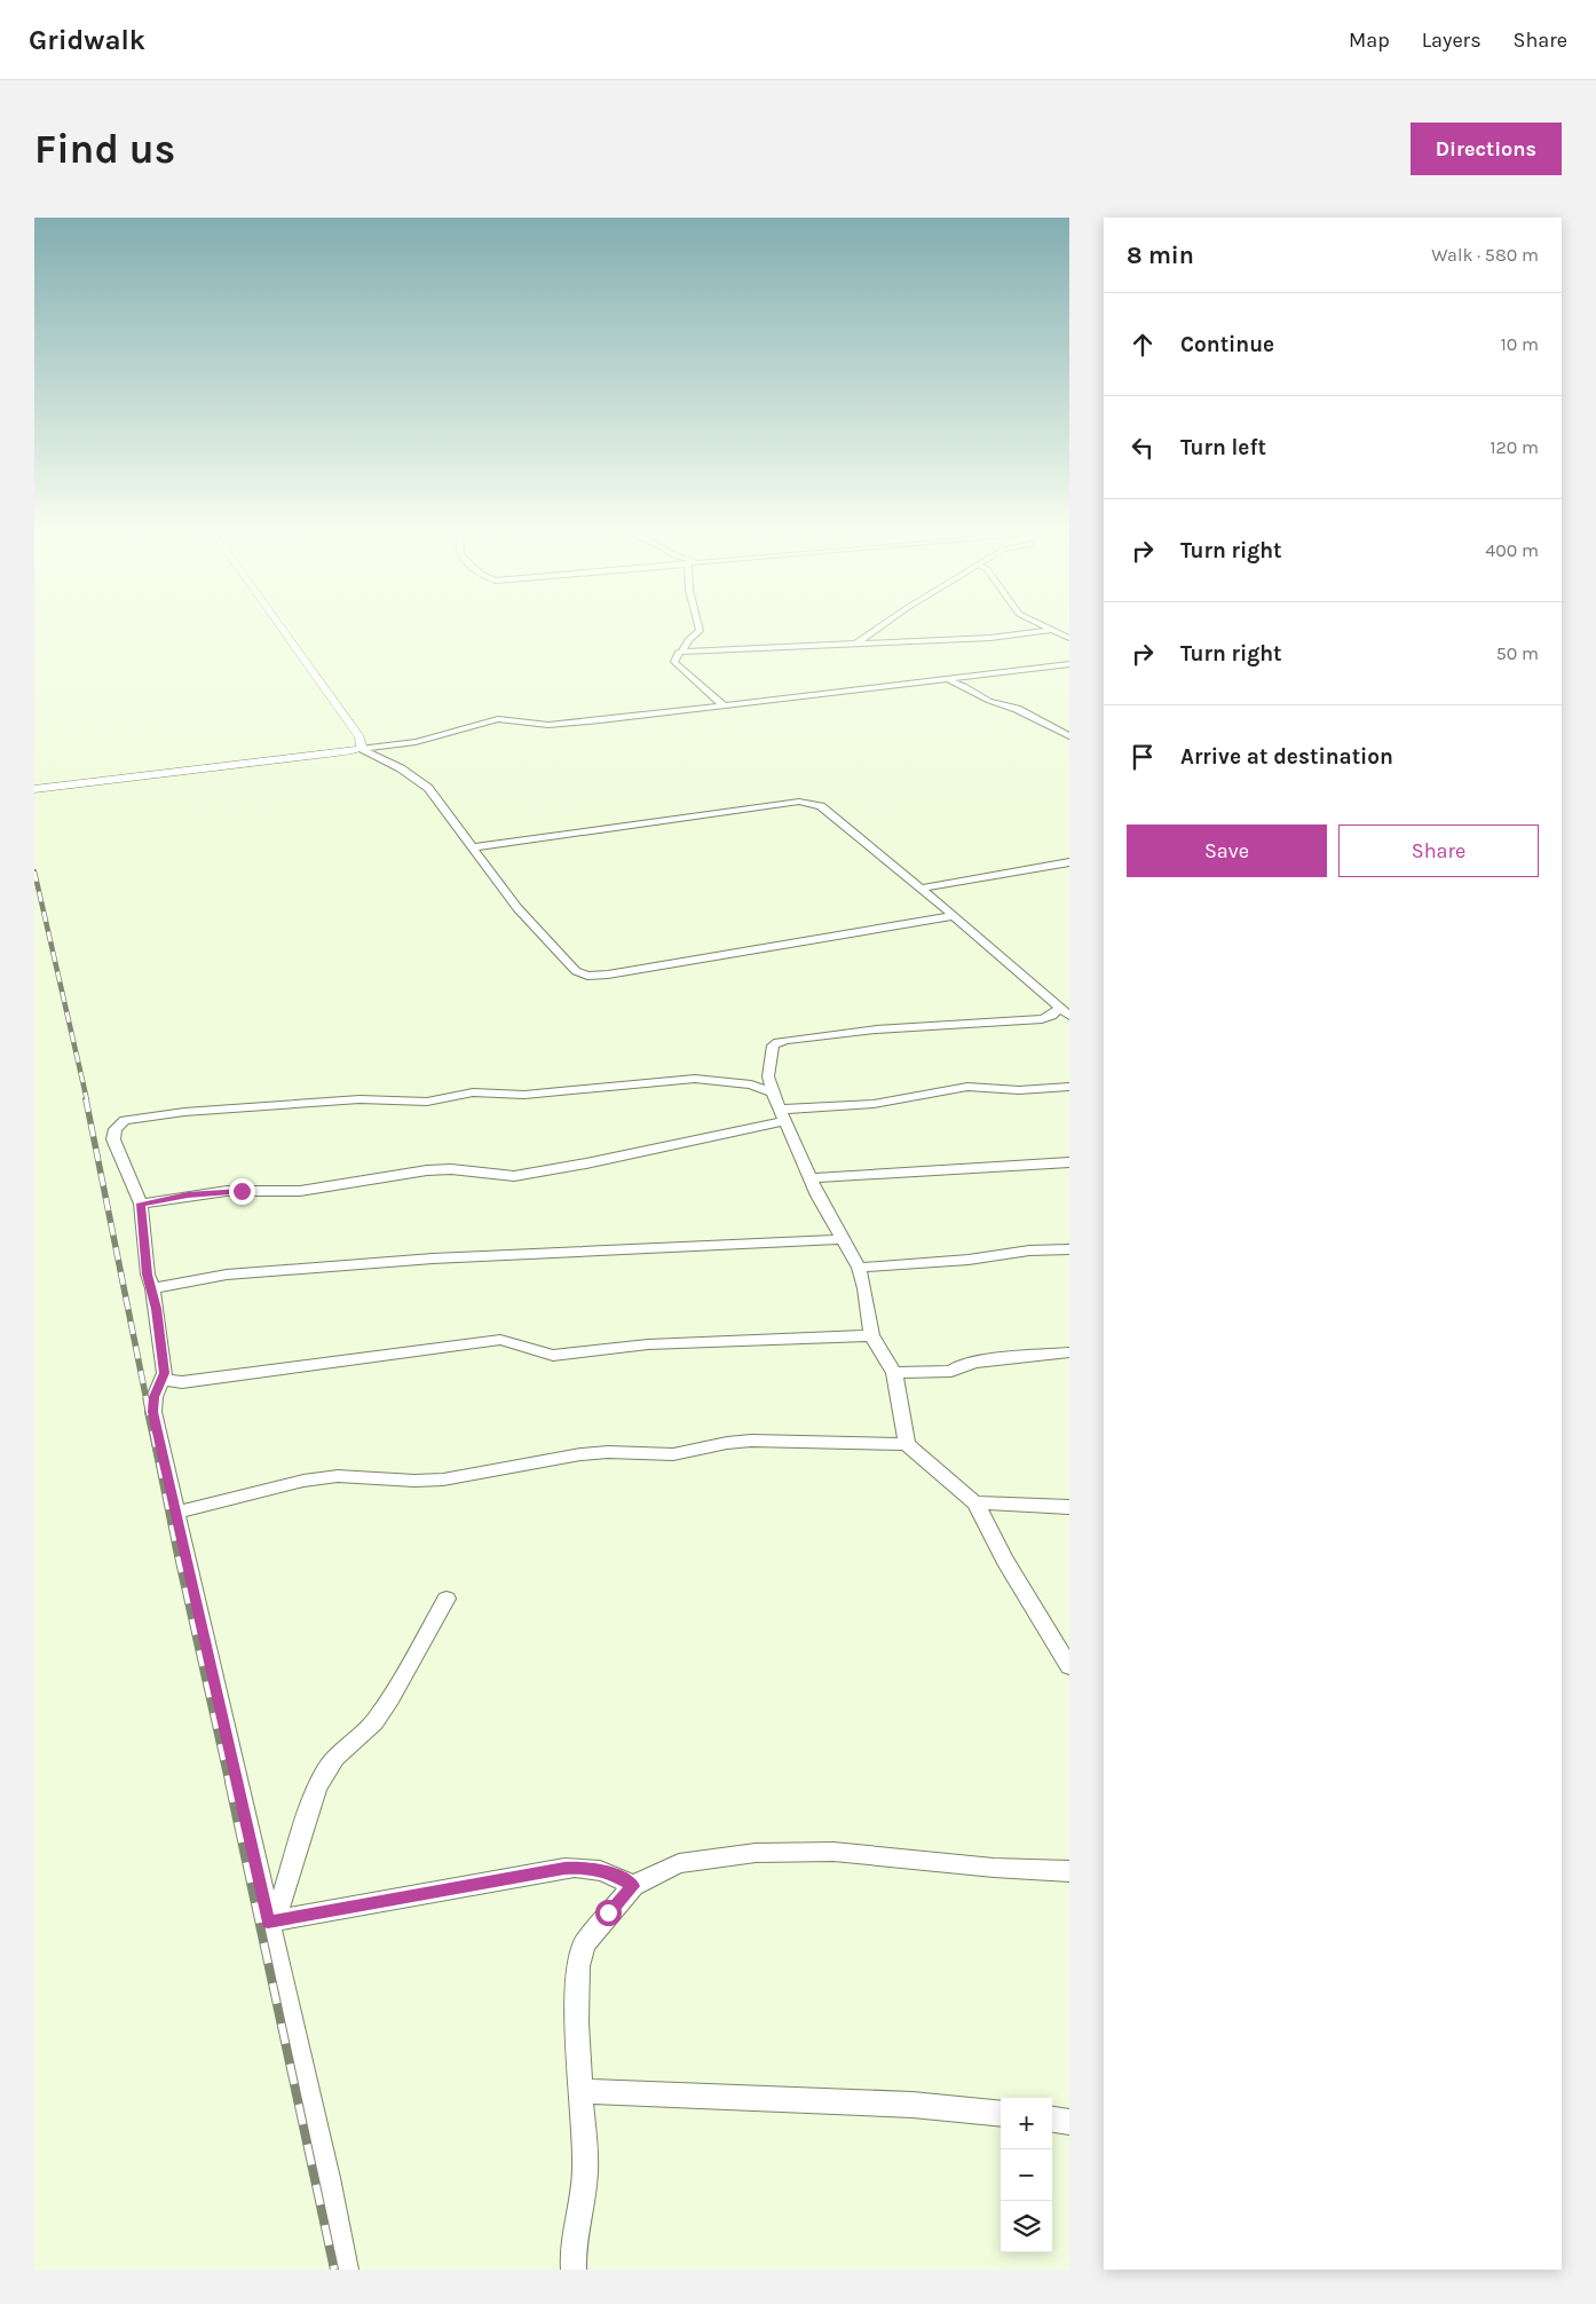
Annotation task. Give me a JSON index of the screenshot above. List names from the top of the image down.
{
  "page": {
    "header": "Gridwalk",
    "nav": ["Map", "Layers", "Share"],
    "buttons": [
      "Directions",
      ["Save", "Share"]
    ],
    "title": "Find us",
    "heading": ["8 min", "Walk · 580 m"],
    "list": [
      ["Continue", "10 m"],
      ["Turn left", "120 m"],
      ["Turn right", "400 m"],
      ["Turn right", "50 m"],
      "Arrive at destination"
    ],
    "map_buttons": ["+", "−"]
  }
}
